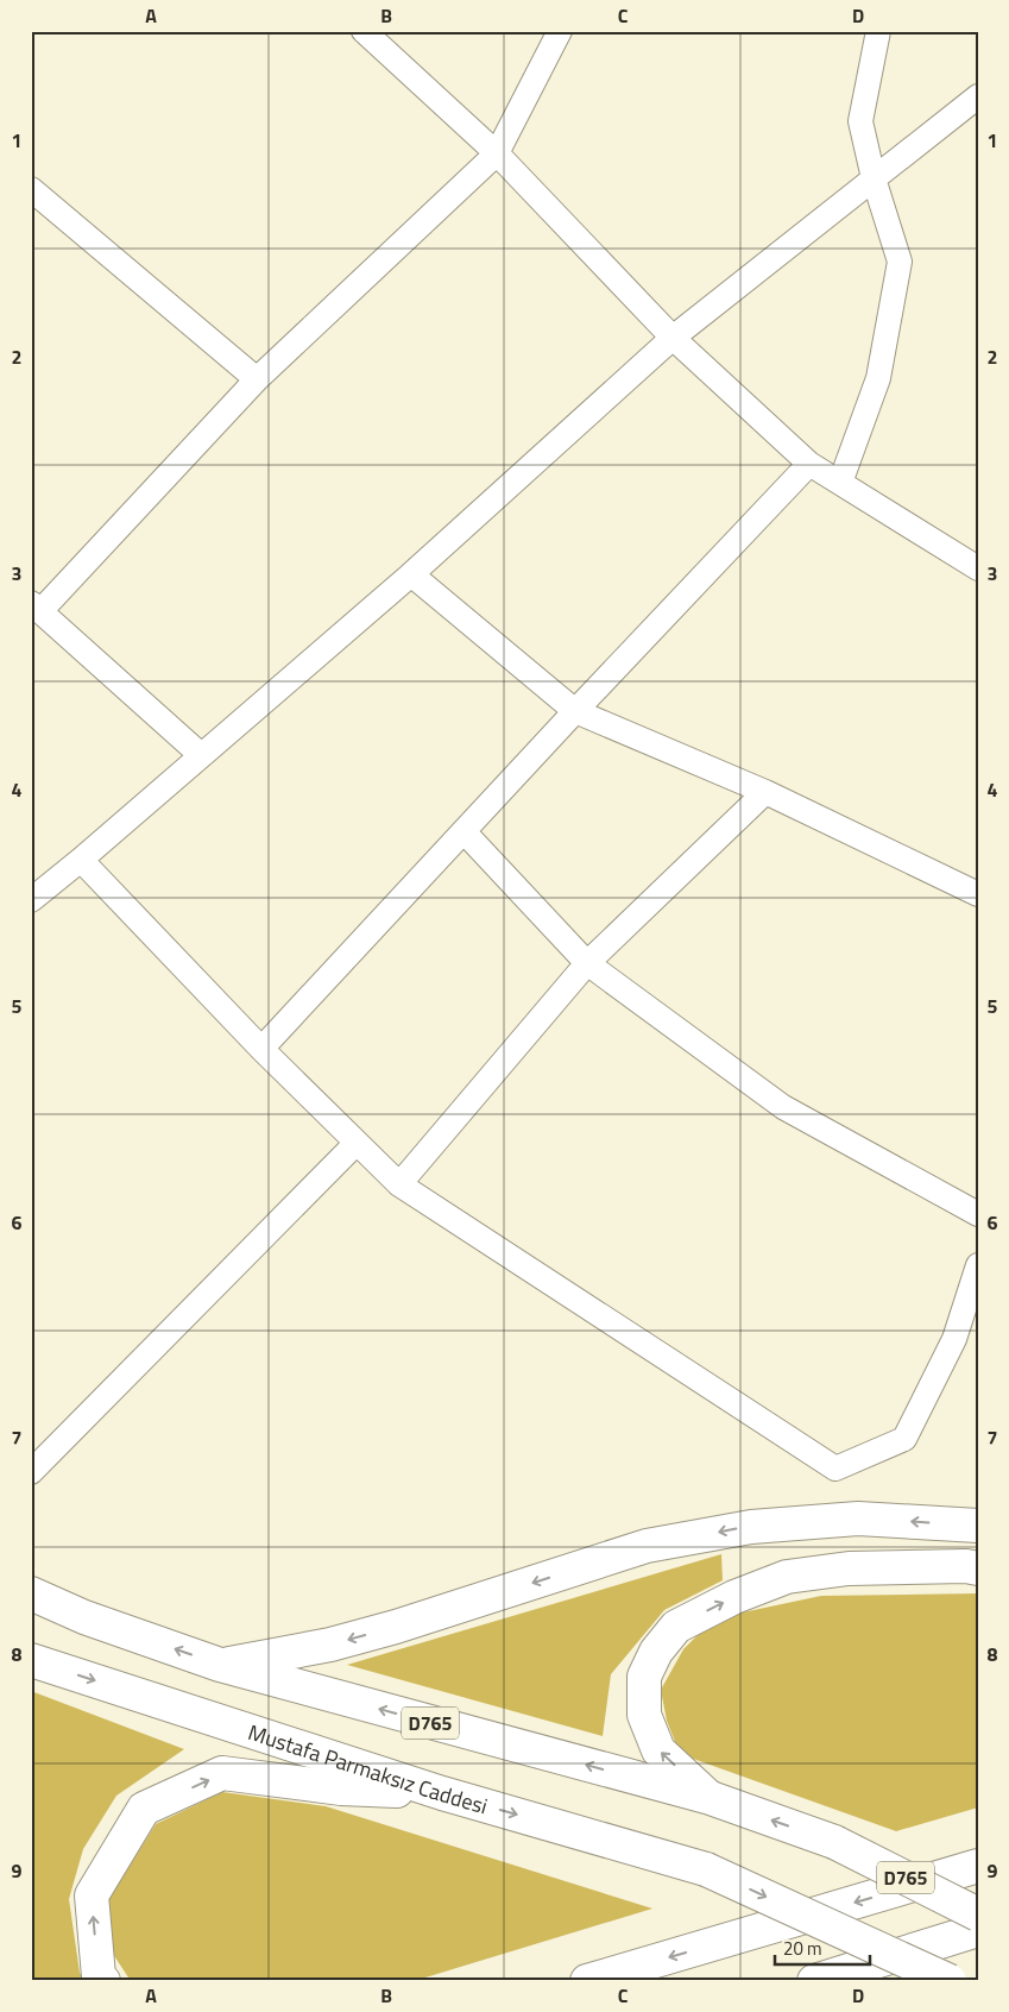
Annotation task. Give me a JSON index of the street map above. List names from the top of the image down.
{
  "streets": {
    "highway": ["D765", "Mustafa Parmaksız Caddesi"]
  },
  "scale_bar": "20 m",
  "grid": {
    "columns": [
      "A",
      "B",
      "C",
      "D"
    ],
    "rows": [
      "1",
      "2",
      "3",
      "4",
      "5",
      "6",
      "7",
      "8",
      "9"
    ]
  }
}
